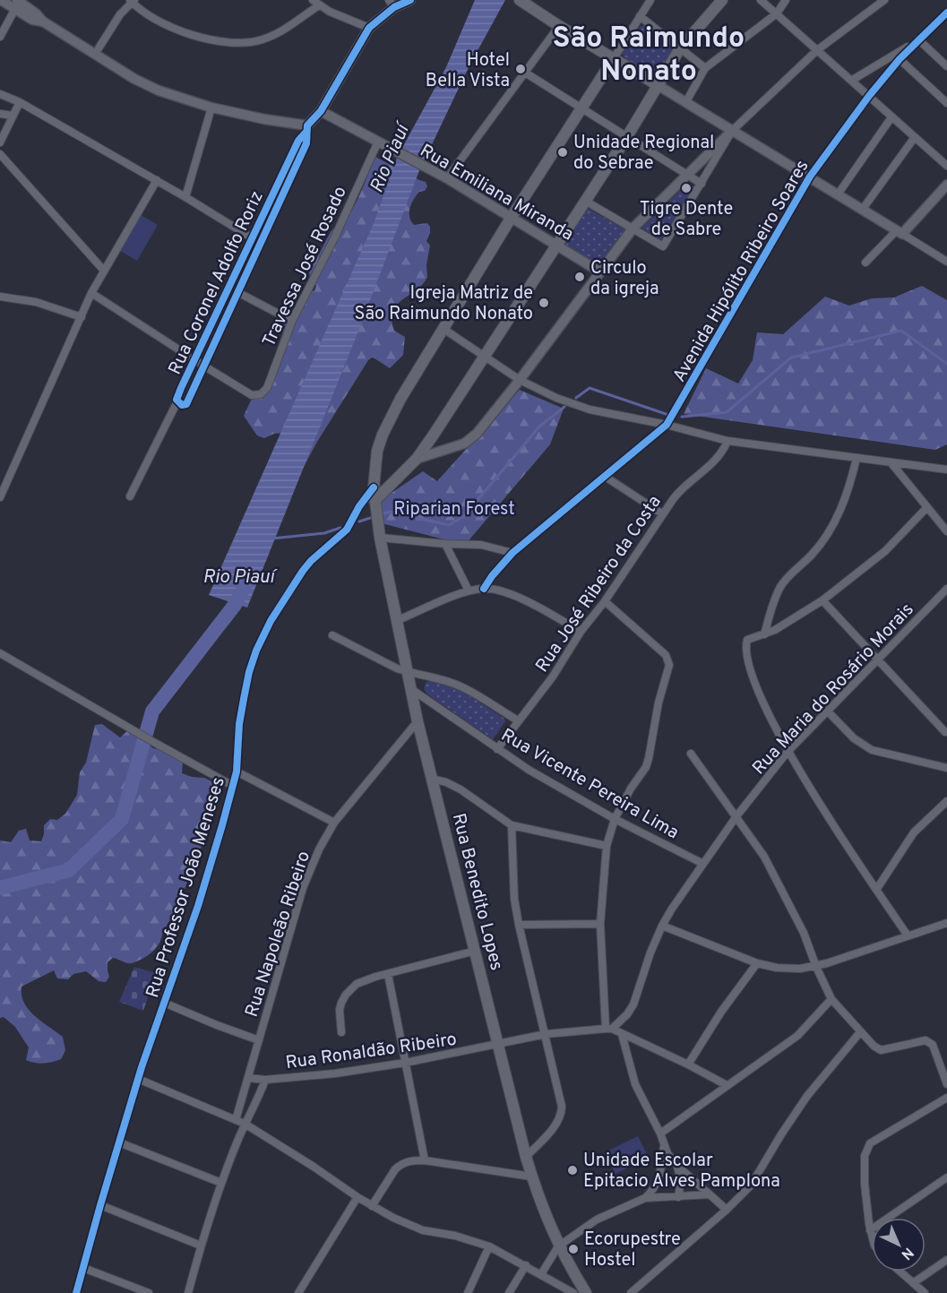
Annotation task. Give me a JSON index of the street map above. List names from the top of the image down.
{
  "streets": {
    "main road": ["Rua Benedito Lopes"],
    "street": [
      "Rua Emiliana Miranda",
      "Travessa José Rosado",
      "Avenida Hipólito Ribeiro Soares",
      "Rua Coronel Adolfo Roriz",
      "Rua José Ribeiro da Costa",
      "Rua Maria do Rosário Morais",
      "Rua Vicente Pereira Lima",
      "Rua Professor João Meneses",
      "Rua Napoleão Ribeiro",
      "Rua Ronaldão Ribeiro"
    ]
  },
  "crossings": [
    ["Rua Emiliana Miranda", "Travessa José Rosado"],
    ["Rua Emiliana Miranda", "Rua Coronel Adolfo Roriz"],
    ["Rua Emiliana Miranda", "Rua Benedito Lopes"],
    ["Travessa José Rosado", "Rua Coronel Adolfo Roriz"],
    ["Rua José Ribeiro da Costa", "Rua Vicente Pereira Lima"],
    ["Rua Maria do Rosário Morais", "Rua Vicente Pereira Lima"],
    ["Rua Maria do Rosário Morais", "Rua Ronaldão Ribeiro"],
    ["Rua Vicente Pereira Lima", "Rua Benedito Lopes"],
    ["Rua Professor João Meneses", "Rua Benedito Lopes"],
    ["Rua Benedito Lopes", "Rua Napoleão Ribeiro"],
    ["Rua Benedito Lopes", "Rua Ronaldão Ribeiro"],
    ["Rua Napoleão Ribeiro", "Rua Ronaldão Ribeiro"]
  ],
  "districts": ["São Raimundo Nonato"],
  "water": ["Rio Piauí"],
  "parks": ["Riparian Forest"],
  "places": [
    "Hotel Bella Vista",
    "Unidade Regional do Sebrae",
    "Tigre Dente de Sabre",
    "Circulo da igreja",
    "Igreja Matriz de São Raimundo Nonato",
    "Unidade Escolar Epitacio Alves Pamplona",
    "Ecorupestre Hostel"
  ],
  "north": "bottom right"
}
